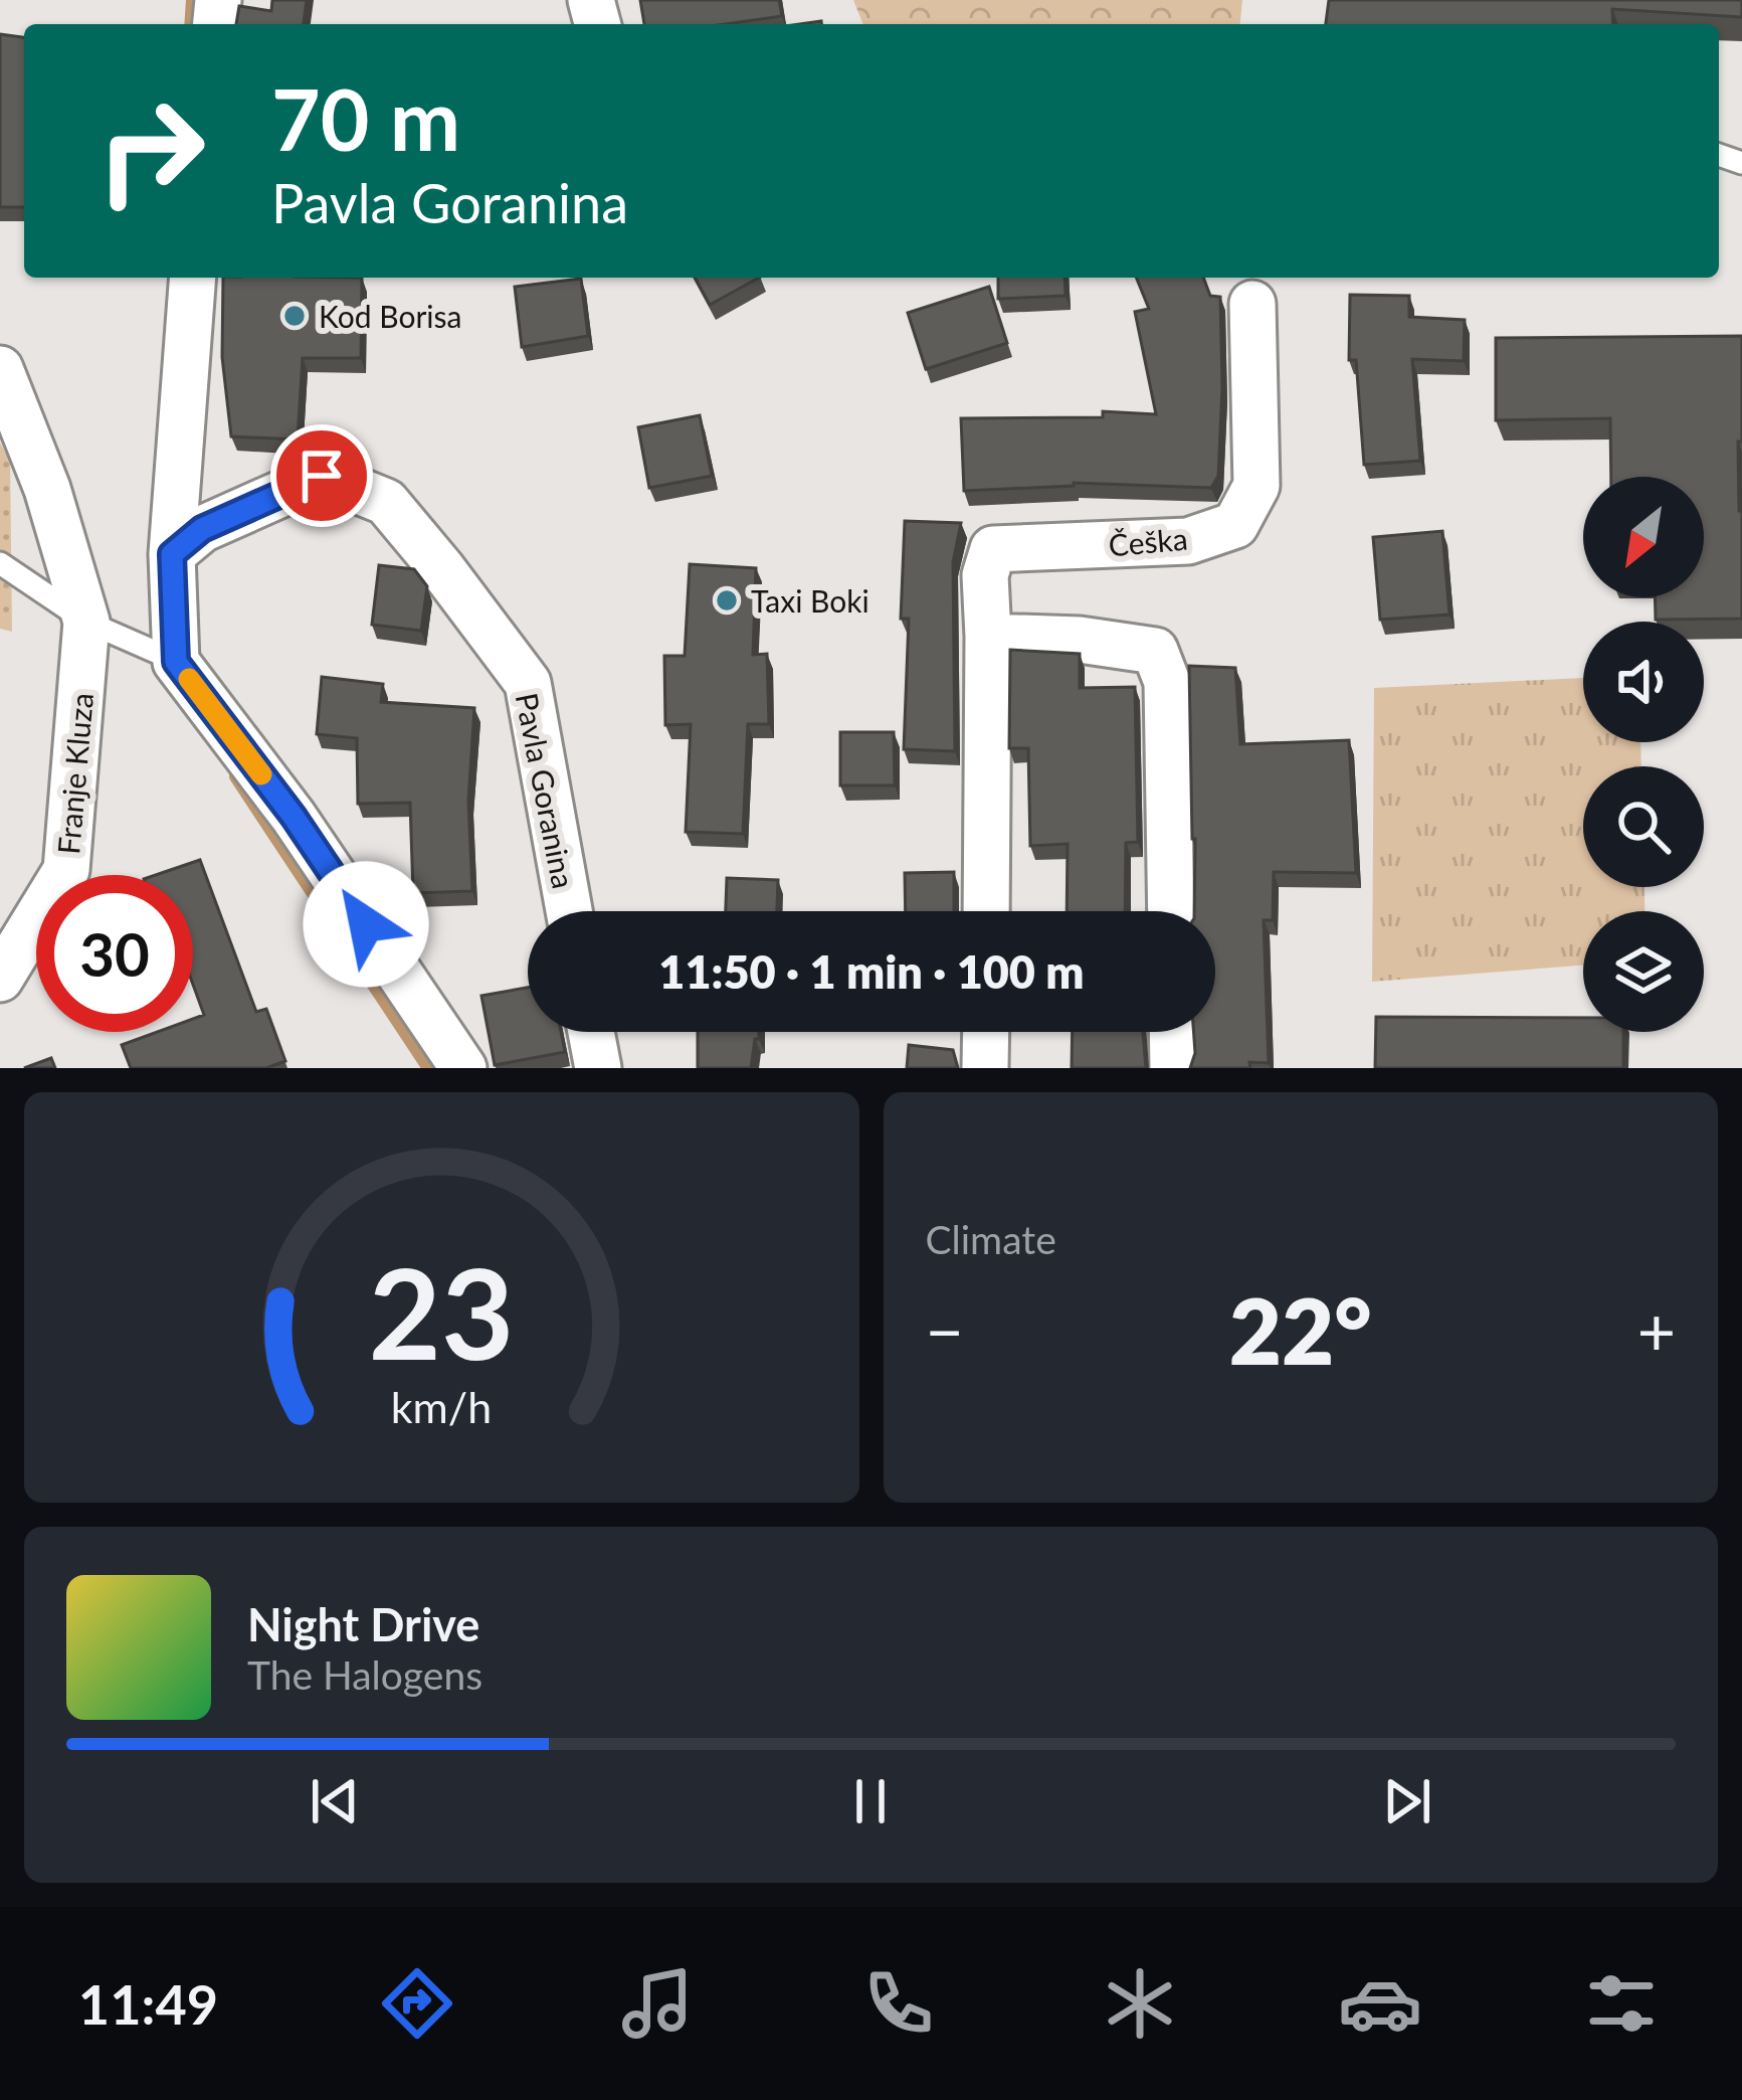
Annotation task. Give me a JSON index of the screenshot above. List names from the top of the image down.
{
  "streets": {
    "street": ["Češka", "Franje Kluza", "Pavla Goranina"]
  },
  "places": ["Kod Borisa", "Taxi Boki"],
  "north": "bottom left",
  "page": {
    "turn": ["70 m", "Pavla Goranina"],
    "limit": "30",
    "trip": "11:50 · 1 min · 100 m",
    "tile": "Climate",
    "heat": ["−", "22°", "+"],
    "song": ["Night Drive", "The Halogens"],
    "tabs": "11:49",
    "gauge": ["23", "km/h"]
  }
}
